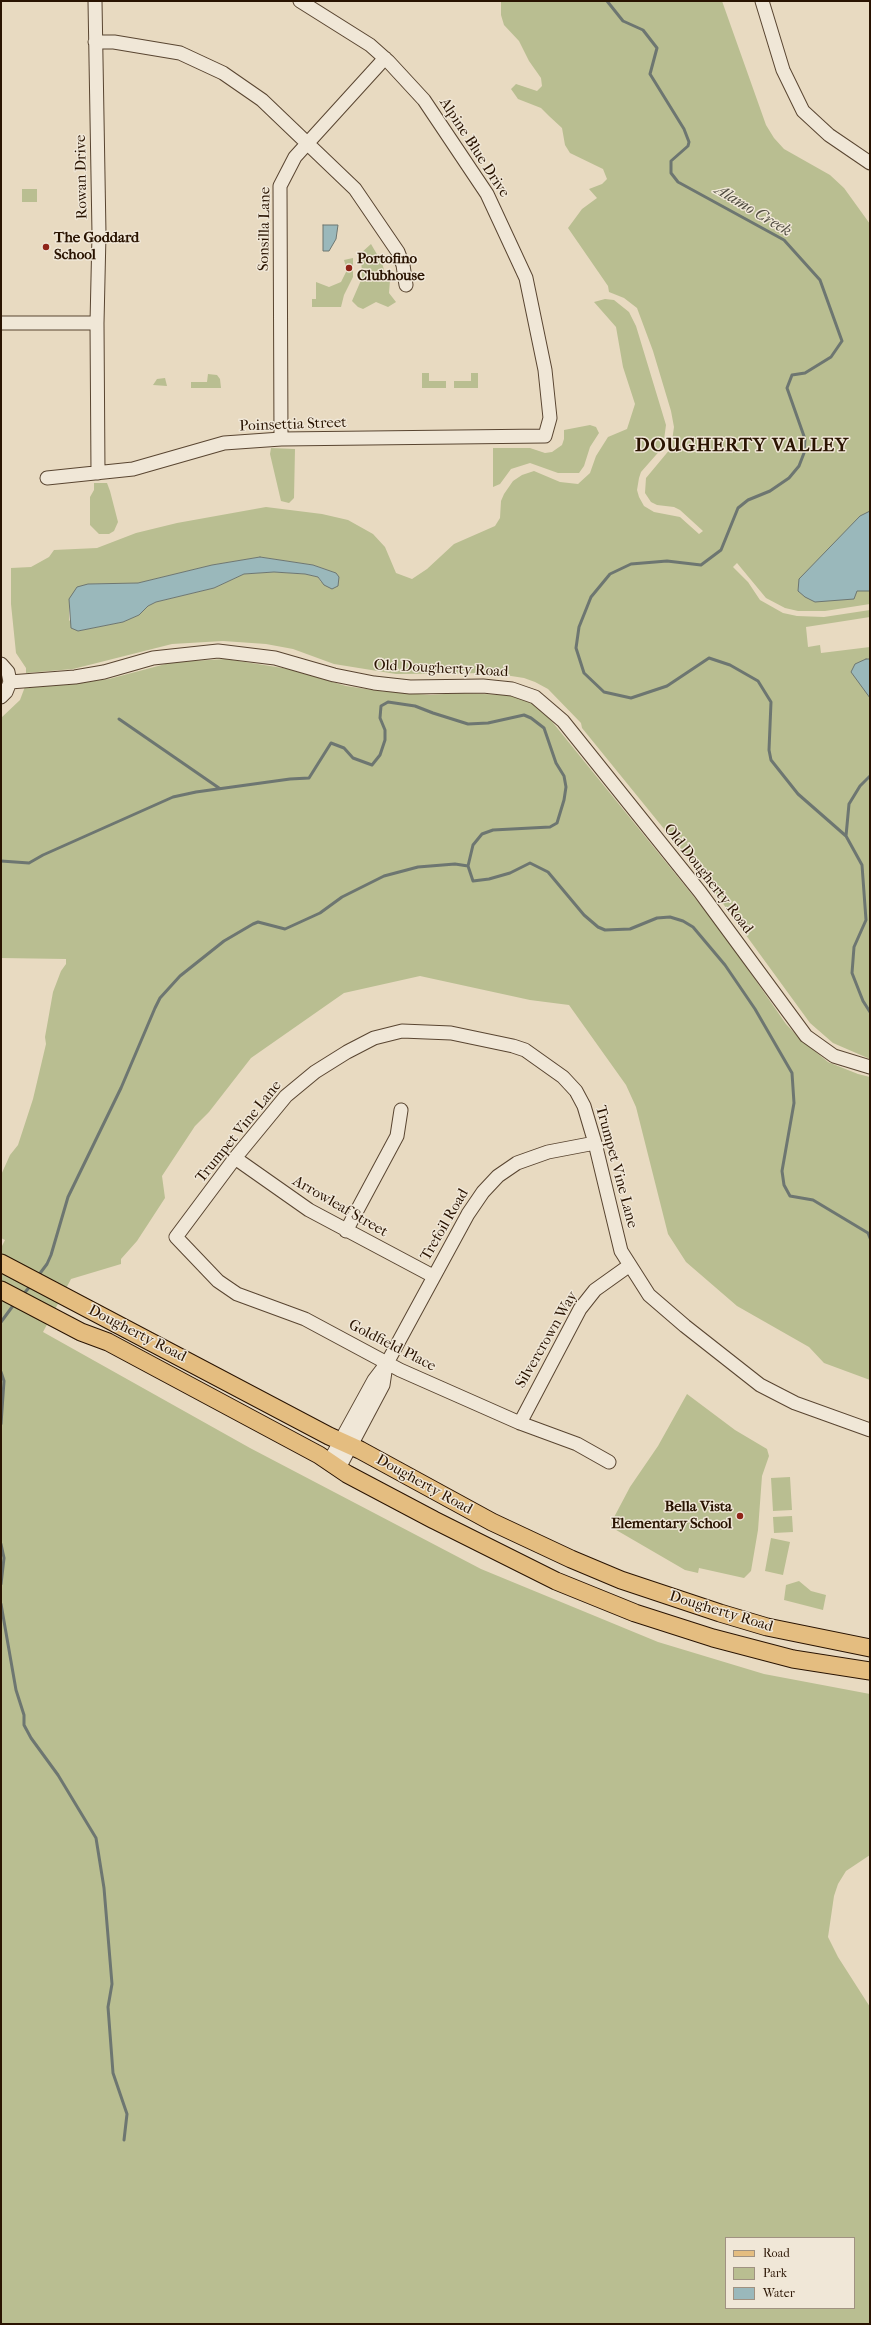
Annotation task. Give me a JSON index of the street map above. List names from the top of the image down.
{
  "streets": {
    "main road": ["Dougherty Road"],
    "street": [
      "Alpine Blue Drive",
      "Rowan Drive",
      "Sonsilla Lane",
      "Poinsettia Street",
      "Old Dougherty Road",
      "Trumpet Vine Lane",
      "Arrowleaf Street",
      "Trefoil Road",
      "Silvercrown Way",
      "Goldfield Place"
    ]
  },
  "crossings": [
    ["Alpine Blue Drive", "Sonsilla Lane"],
    ["Alpine Blue Drive", "Poinsettia Street"],
    ["Rowan Drive", "Poinsettia Street"],
    ["Sonsilla Lane", "Poinsettia Street"],
    ["Trumpet Vine Lane", "Arrowleaf Street"],
    ["Trumpet Vine Lane", "Trefoil Road"],
    ["Trumpet Vine Lane", "Silvercrown Way"],
    ["Trumpet Vine Lane", "Goldfield Place"],
    ["Arrowleaf Street", "Trefoil Road"],
    ["Trefoil Road", "Dougherty Road"],
    ["Trefoil Road", "Goldfield Place"],
    ["Silvercrown Way", "Goldfield Place"]
  ],
  "districts": ["DOUGHERTY VALLEY"],
  "water": ["Alamo Creek"],
  "places": ["The Goddard School", "Portofino Clubhouse", "Bella Vista Elementary School"],
  "legend": ["Road", "Park", "Water"]
}
